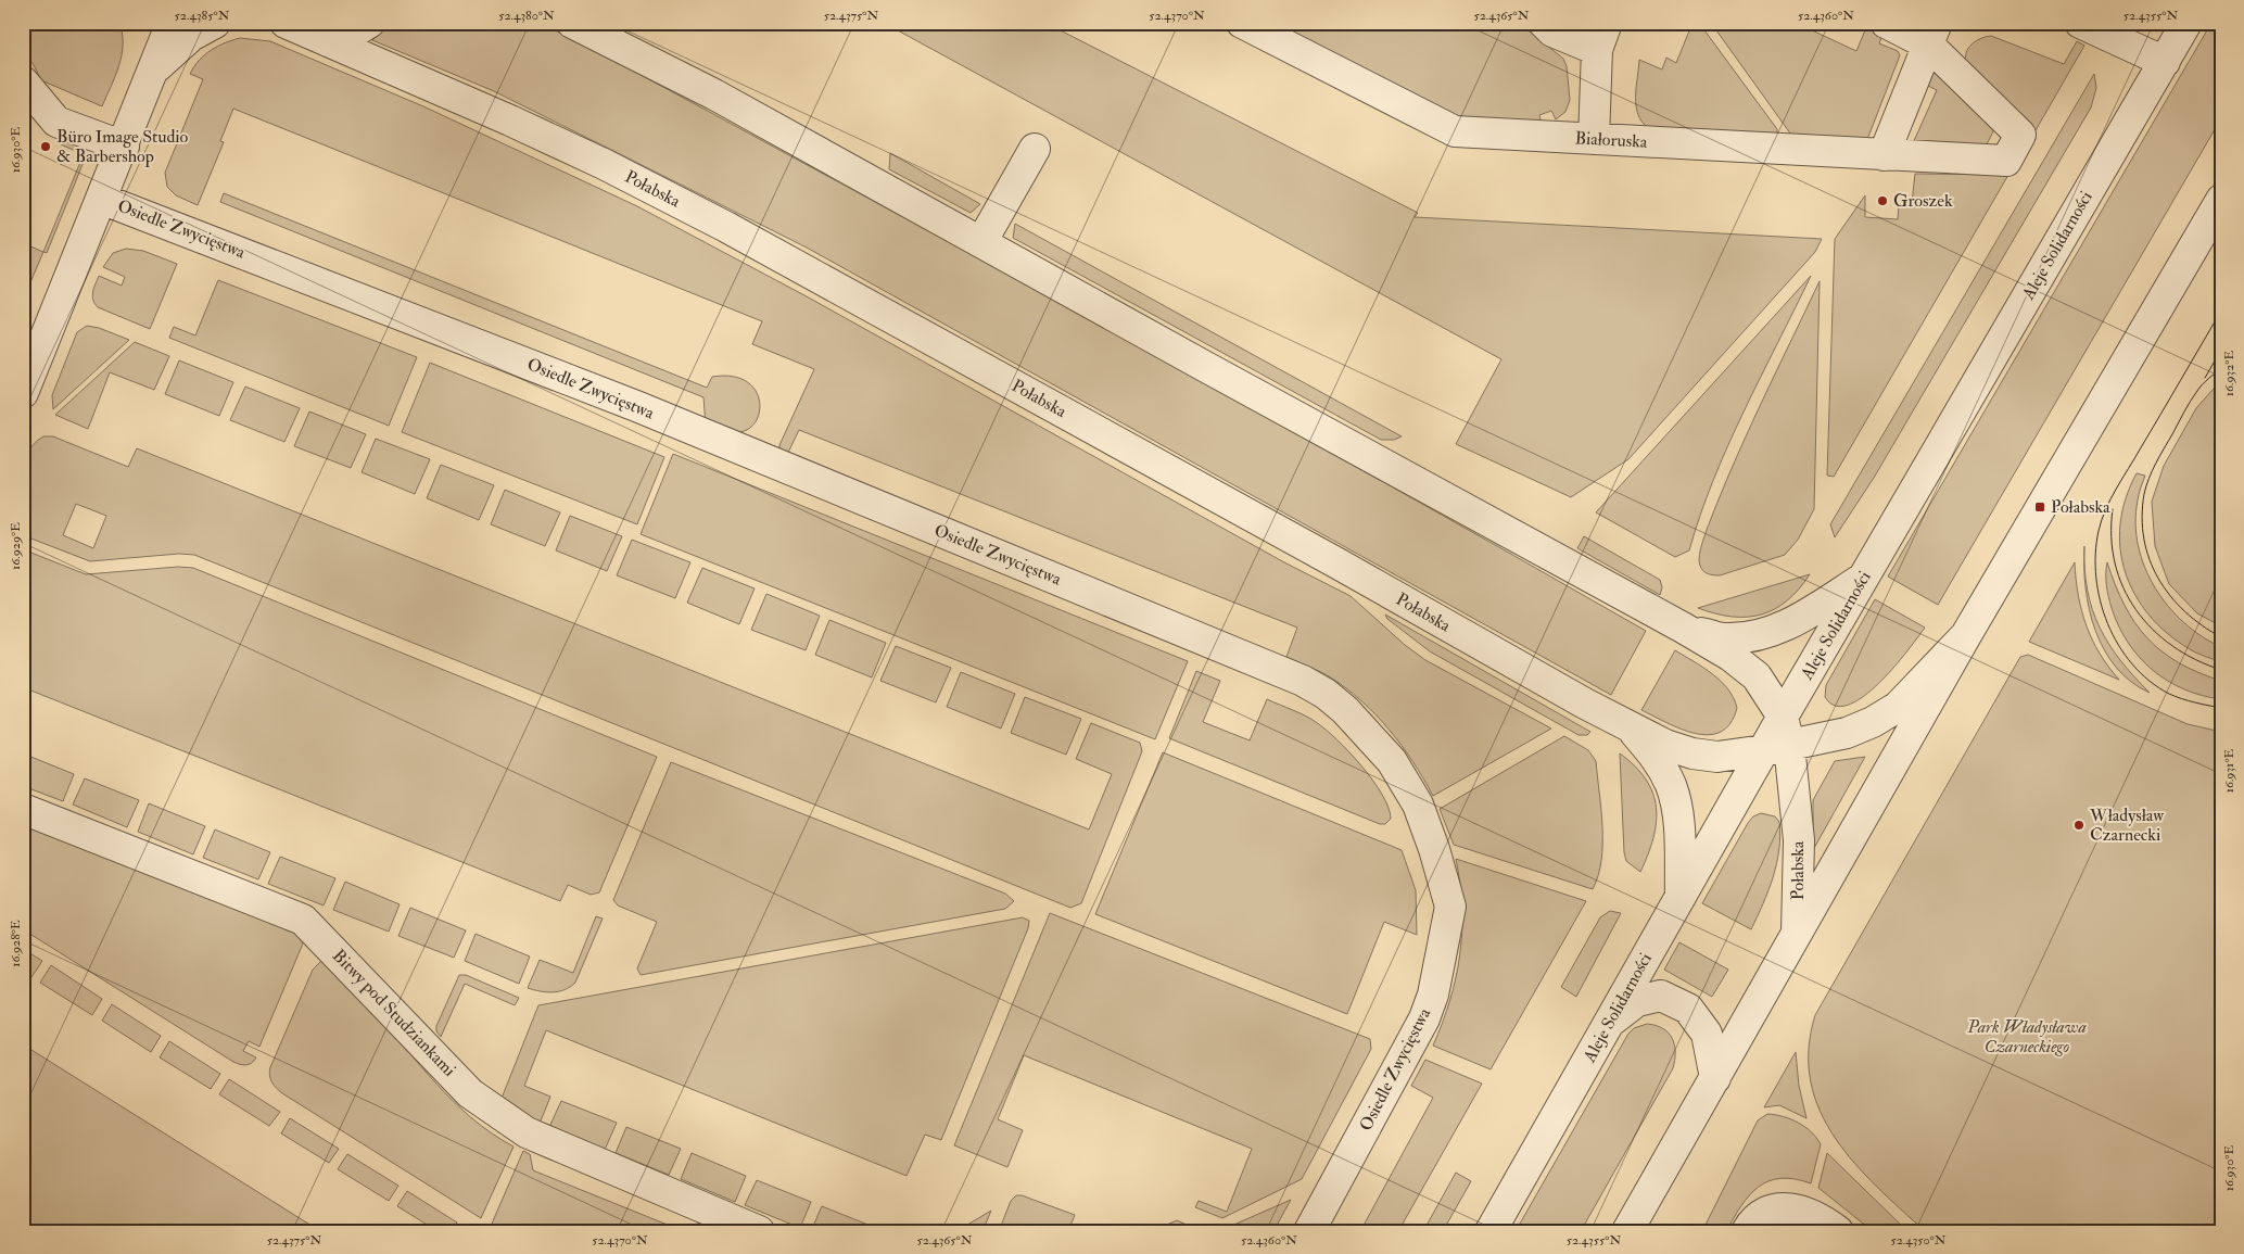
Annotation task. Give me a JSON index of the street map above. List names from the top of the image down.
{
  "streets": {
    "street": [
      "Białoruska",
      "Połabska",
      "Osiedle Zwycięstwa",
      "Aleje Solidarności",
      "Bitwy pod Studziankami"
    ]
  },
  "crossings": [
    ["Połabska", "Aleje Solidarności"]
  ],
  "parks": ["Park Władysława Czarneckiego"],
  "places": {
    "other": ["Büro Image Studio & Barbershop", "Groszek", "Władysław Czarnecki"],
    "transit": ["Połabska"]
  },
  "coordinates": [
    "52.4385°N",
    "52.4380°N",
    "52.4375°N",
    "52.4370°N",
    "52.4365°N",
    "52.4360°N",
    "52.4355°N",
    "16.930°E",
    "16.932°E",
    "16.929°E",
    "16.931°E",
    "16.928°E",
    "52.4350°N"
  ]
}
